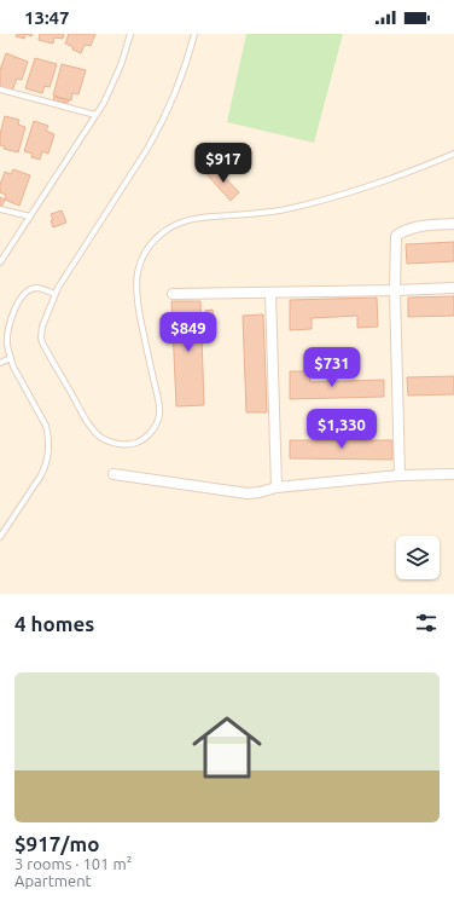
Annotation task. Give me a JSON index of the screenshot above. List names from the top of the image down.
{
  "page": {
    "status": "13:47",
    "price": [
      "$917",
      "$849",
      "$731",
      "$1,330"
    ],
    "heading": "4 homes",
    "list": [
      {
        "name": "$917/mo",
        "note": "3 rooms · 101 m² · Apartment"
      }
    ]
  }
}
